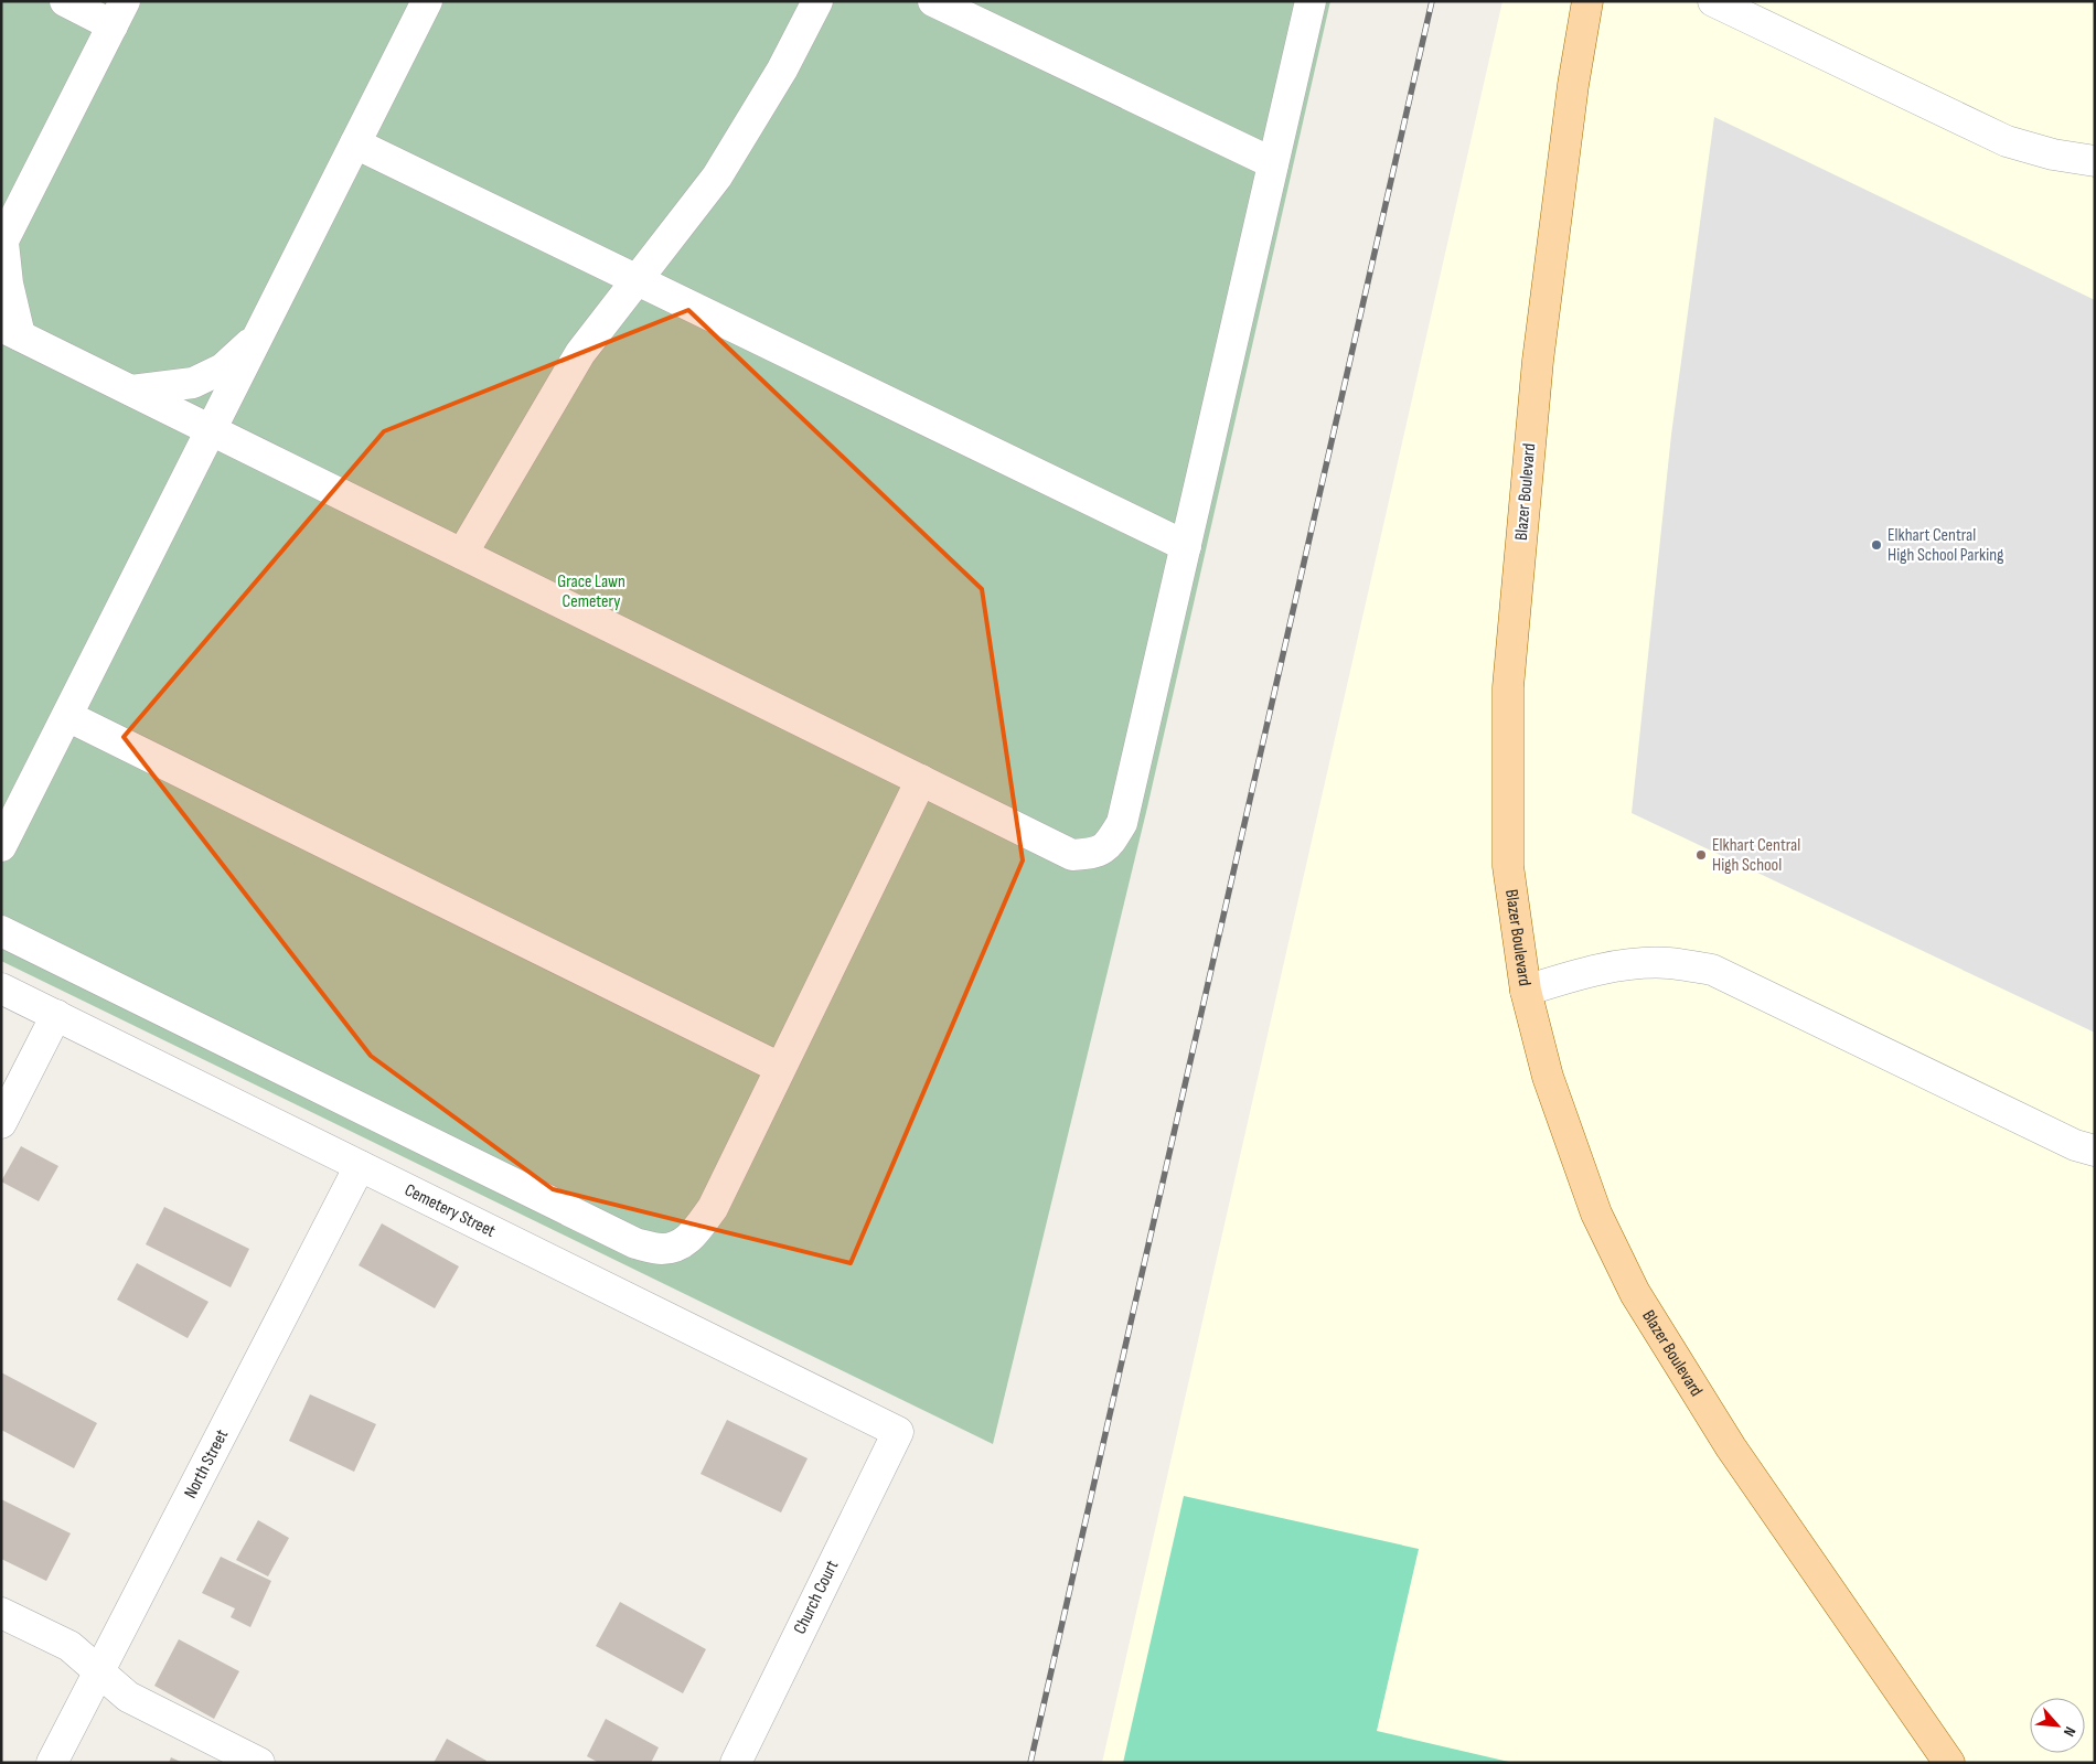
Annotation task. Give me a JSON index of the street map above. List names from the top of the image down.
{
  "streets": {
    "main road": ["Blazer Boulevard"],
    "street": ["Cemetery Street", "North Street", "Church Court"]
  },
  "crossings": [
    ["Cemetery Street", "North Street"],
    ["Cemetery Street", "Church Court"]
  ],
  "parks": ["Grace Lawn Cemetery"],
  "places": ["Elkhart Central High School Parking", "Elkhart Central High School"],
  "north": "bottom right"
}
